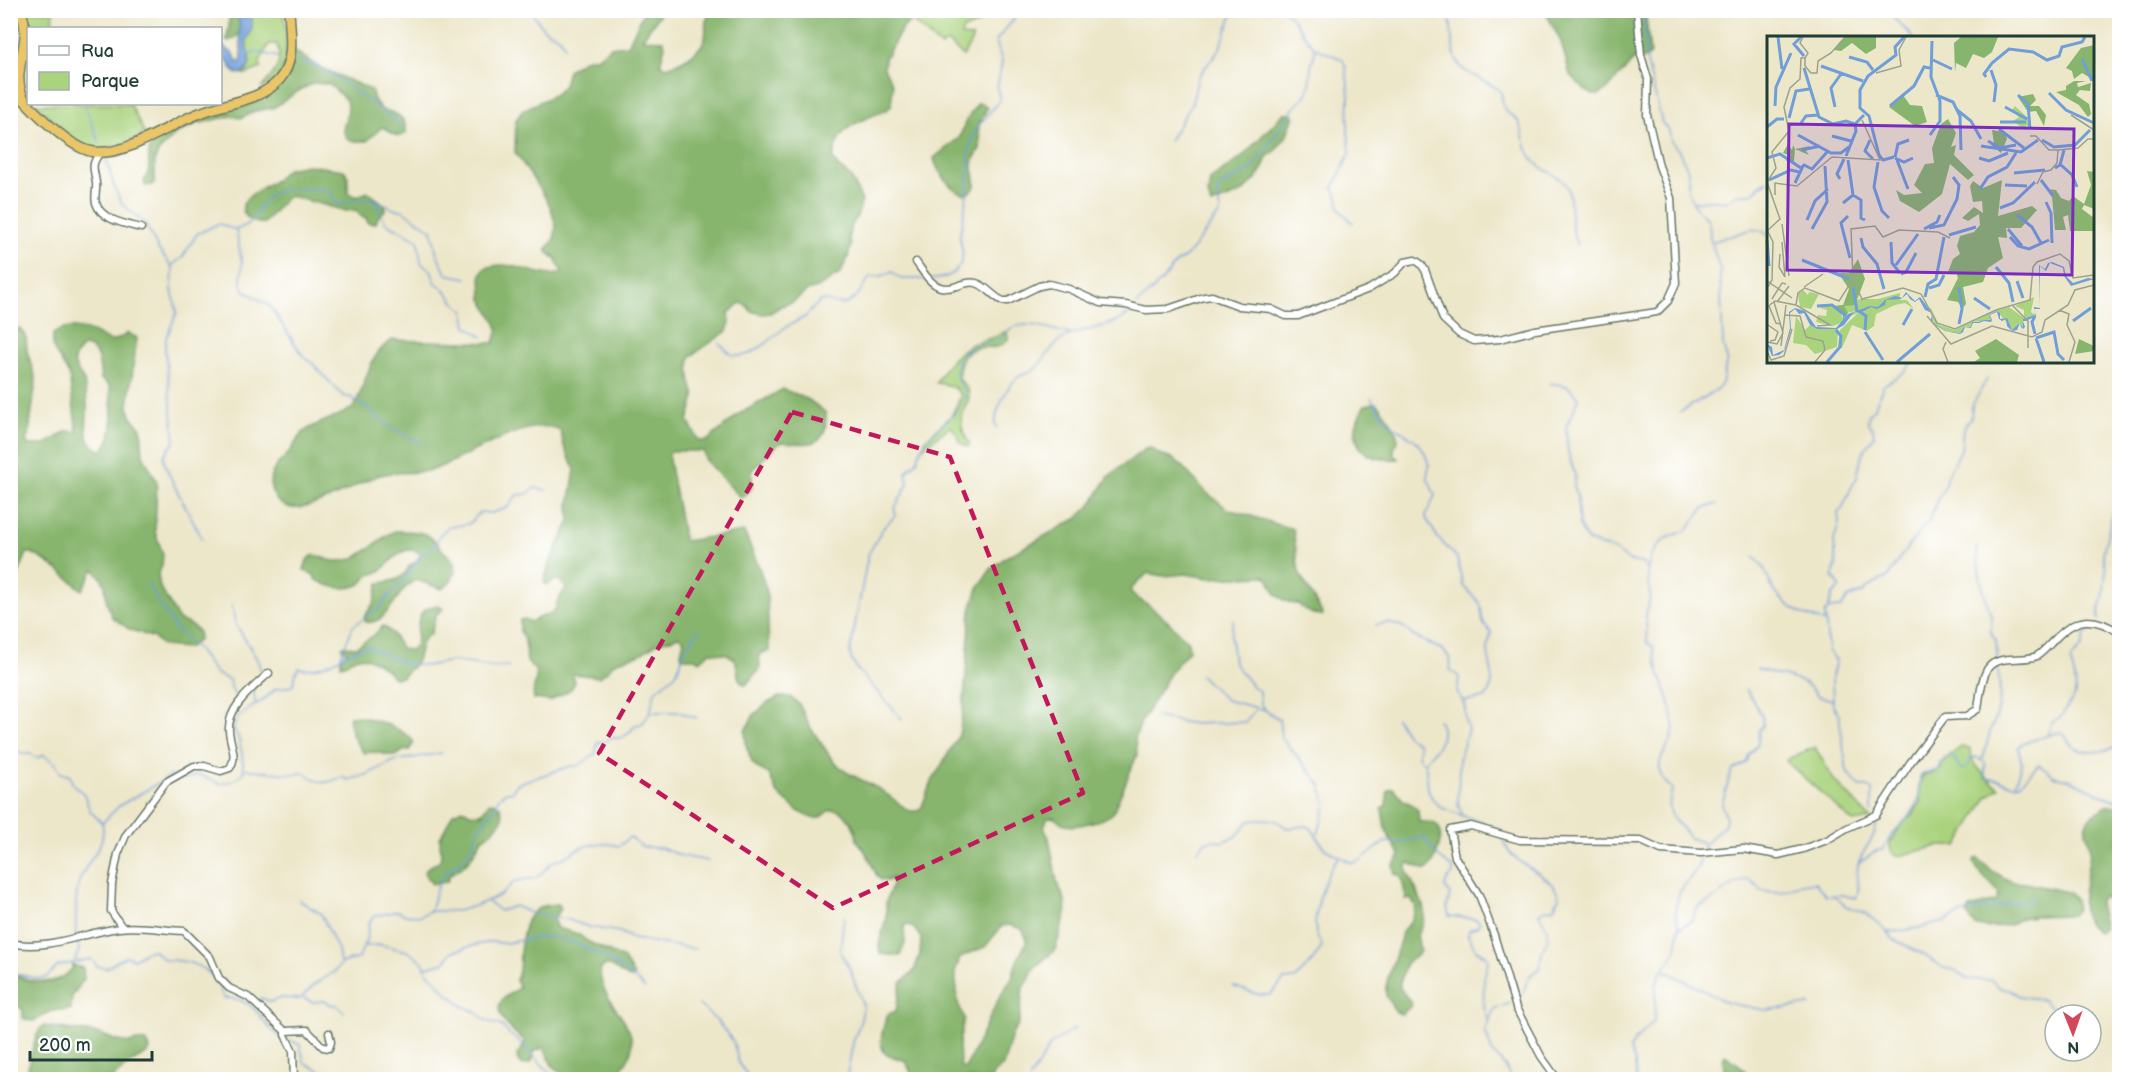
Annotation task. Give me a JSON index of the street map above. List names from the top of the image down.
{
  "legend": ["Rua", "Parque"],
  "scale_bar": "200 m",
  "north": "bottom"
}
